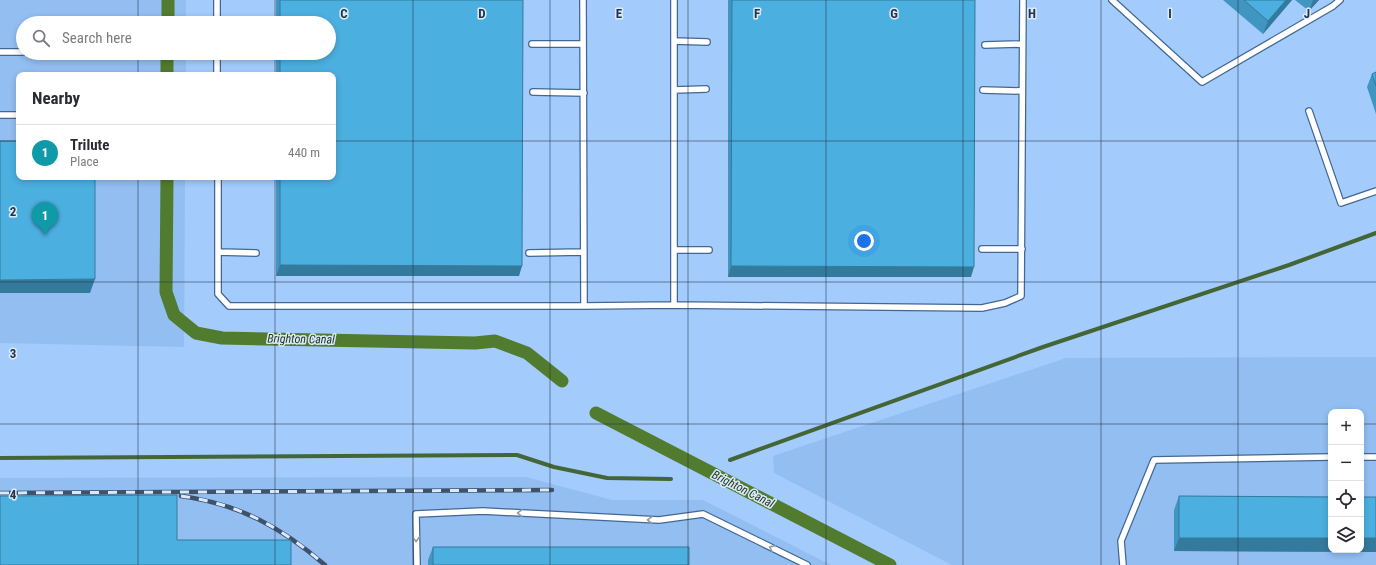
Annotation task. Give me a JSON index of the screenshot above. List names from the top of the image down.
{
  "water": ["Brighton Canal"],
  "page": {
    "search": "Search here",
    "heading": "Nearby",
    "list": [
      {
        "mark": "1",
        "name": "Trilute",
        "note": "Place",
        "value": "440 m"
      }
    ],
    "pins": "1",
    "map_buttons": ["+", "−"]
  },
  "grid": {
    "columns": [
      "C",
      "D",
      "E",
      "F",
      "G",
      "H",
      "I",
      "J"
    ],
    "rows": ["2", "3", "4"]
  }
}
